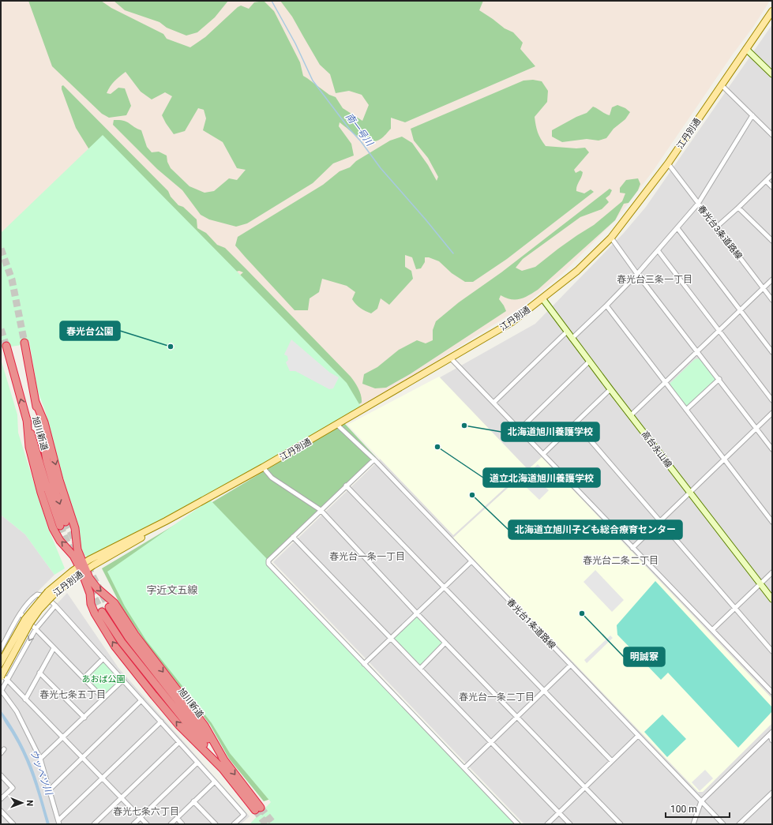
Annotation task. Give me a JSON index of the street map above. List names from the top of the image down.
{
  "streets": {
    "highway": ["旭川新道"],
    "main road": ["江丹別通"],
    "street": ["春光台3条道路線", "高台永山線", "春光台1条道路線"]
  },
  "crossings": [
    ["江丹別通", "春光台3条道路線"],
    ["江丹別通", "高台永山線"],
    ["江丹別通", "春光台1条道路線"]
  ],
  "districts": [
    "春光台三条一丁目",
    "春光台一条一丁目",
    "春光台二条二丁目",
    "字近文五線",
    "春光七条五丁目",
    "春光台一条二丁目",
    "春光七条六丁目"
  ],
  "water": ["南一号川", "ウッペツ川"],
  "parks": ["あおば公園"],
  "places": [
    "春光台公園",
    "北海道旭川養護学校",
    "道立北海道旭川養護学校",
    "北海道立旭川子ども総合療育センター",
    "明誠寮"
  ],
  "scale_bar": "100 m",
  "north": "right"
}
